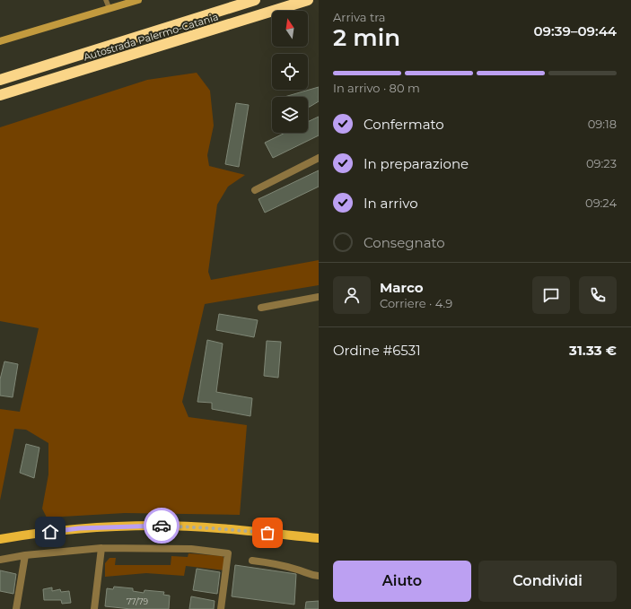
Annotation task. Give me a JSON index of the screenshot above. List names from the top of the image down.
{
  "streets": {
    "highway": ["Autostrada Palermo-Catania"]
  },
  "house_numbers": ["77/79"],
  "north": "top",
  "page": {
    "heading": ["2 min", "Arriva tra", "09:39–09:44"],
    "panel": [
      "Marco",
      "Corriere · 4.9",
      "Ordine #6531",
      "31.33 €"
    ],
    "bar": "In arrivo · 80 m",
    "list": [
      ["Confermato", "09:18"],
      ["In preparazione", "09:23"],
      ["In arrivo", "09:24"],
      "Consegnato"
    ],
    "buttons": ["Aiuto", "Condividi"]
  }
}
